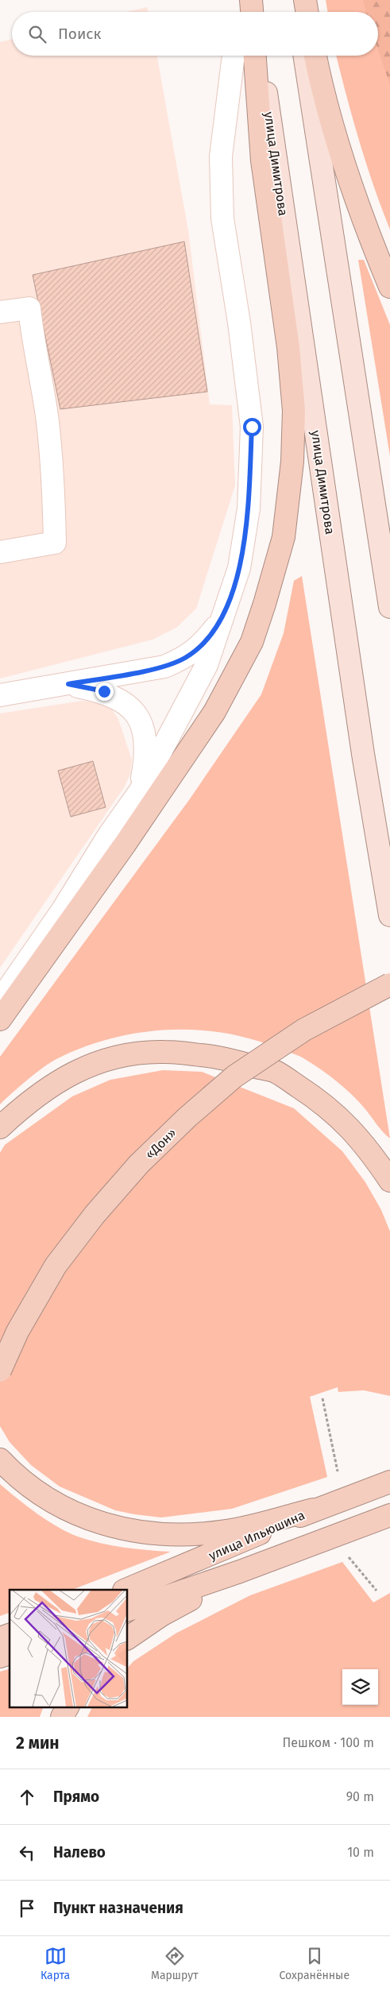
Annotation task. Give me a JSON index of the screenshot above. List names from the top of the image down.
{
  "streets": {
    "highway": ["«Дон»", "улица Ильюшина"],
    "main road": ["улица Димитрова"]
  },
  "page": {
    "search": "Поиск",
    "heading": ["2 мин", "Пешком · 100 m"],
    "list": [
      ["Прямо", "90 m"],
      ["Налево", "10 m"],
      "Пункт назначения"
    ],
    "nav": ["Карта", "Маршрут", "Сохранённые"]
  }
}
